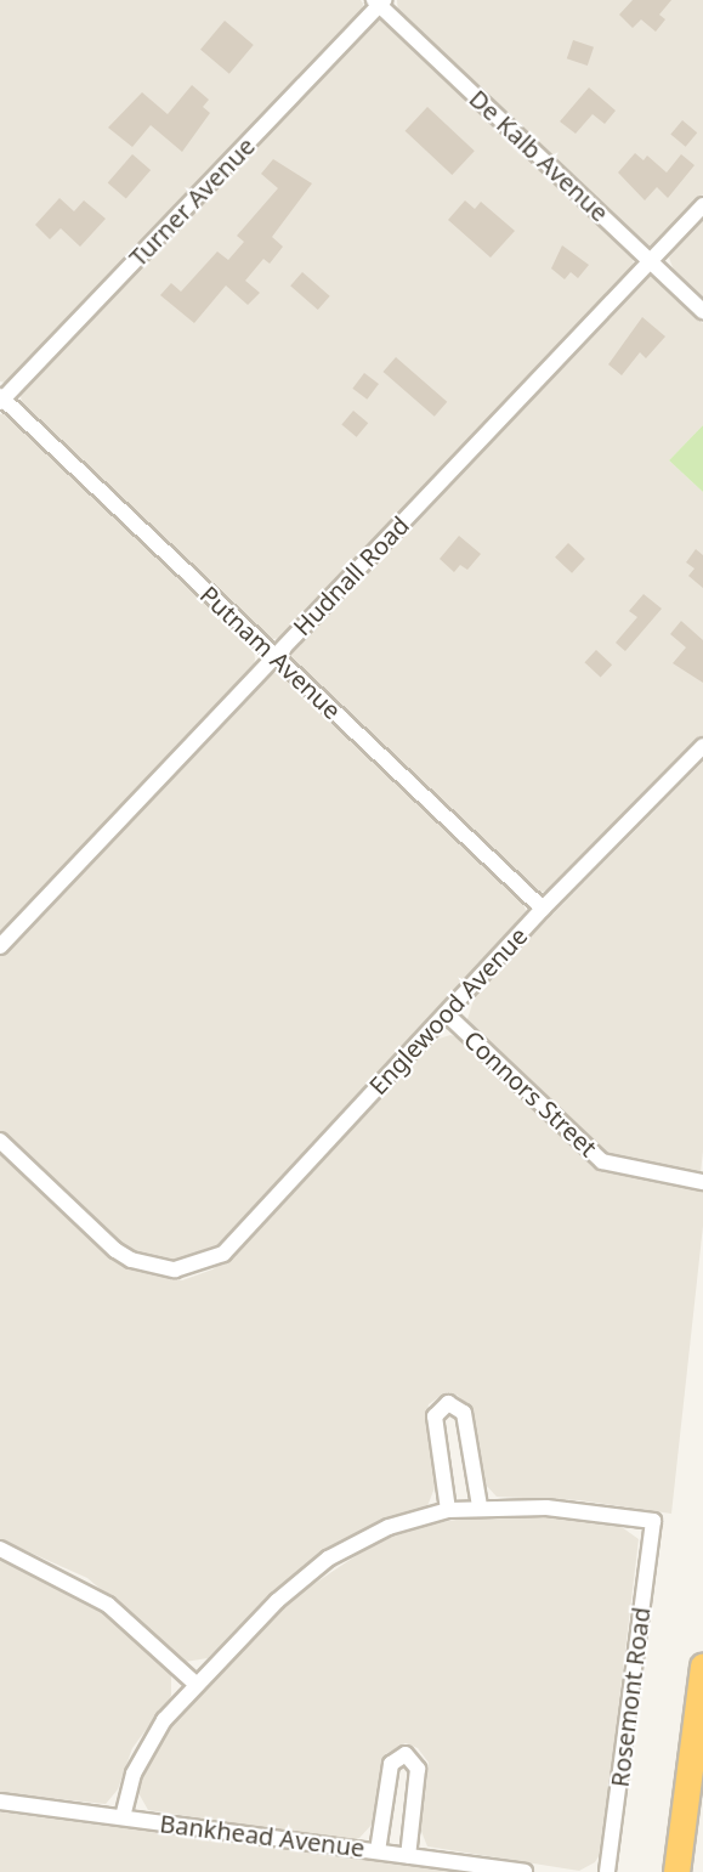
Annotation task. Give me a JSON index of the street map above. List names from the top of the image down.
{
  "streets": {
    "street": [
      "De Kalb Avenue",
      "Turner Avenue",
      "Hudnall Road",
      "Putnam Avenue",
      "Englewood Avenue",
      "Connors Street",
      "Rosemont Road",
      "Bankhead Avenue"
    ]
  },
  "crossings": [
    ["De Kalb Avenue", "Turner Avenue"],
    ["De Kalb Avenue", "Hudnall Road"],
    ["Turner Avenue", "Putnam Avenue"],
    ["Hudnall Road", "Putnam Avenue"],
    ["Putnam Avenue", "Englewood Avenue"],
    ["Englewood Avenue", "Connors Street"]
  ]
}
